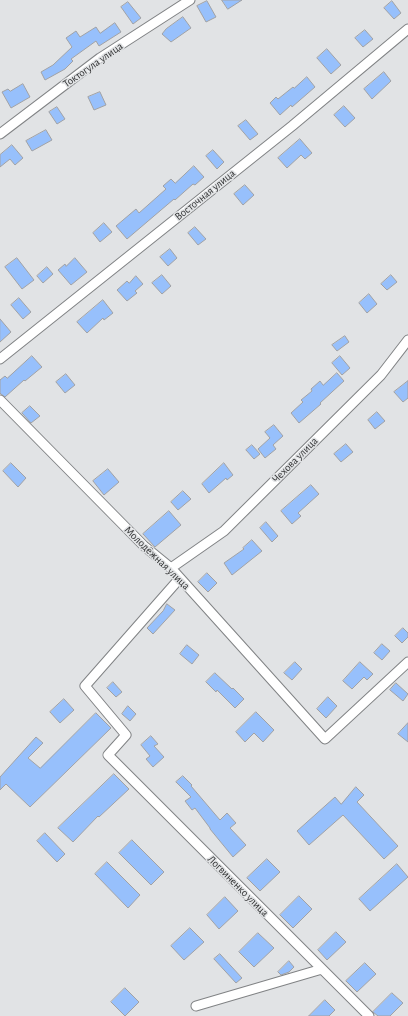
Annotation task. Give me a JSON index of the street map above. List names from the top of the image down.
{
  "streets": {
    "street": [
      "Токтогула улица",
      "Восточная улица",
      "Чехова улица",
      "Молодёжная улица",
      "Логвиненко улица"
    ]
  },
  "crossings": [
    ["Чехова улица", "Молодёжная улица"],
    ["Молодёжная улица", "Логвиненко улица"]
  ]
}
